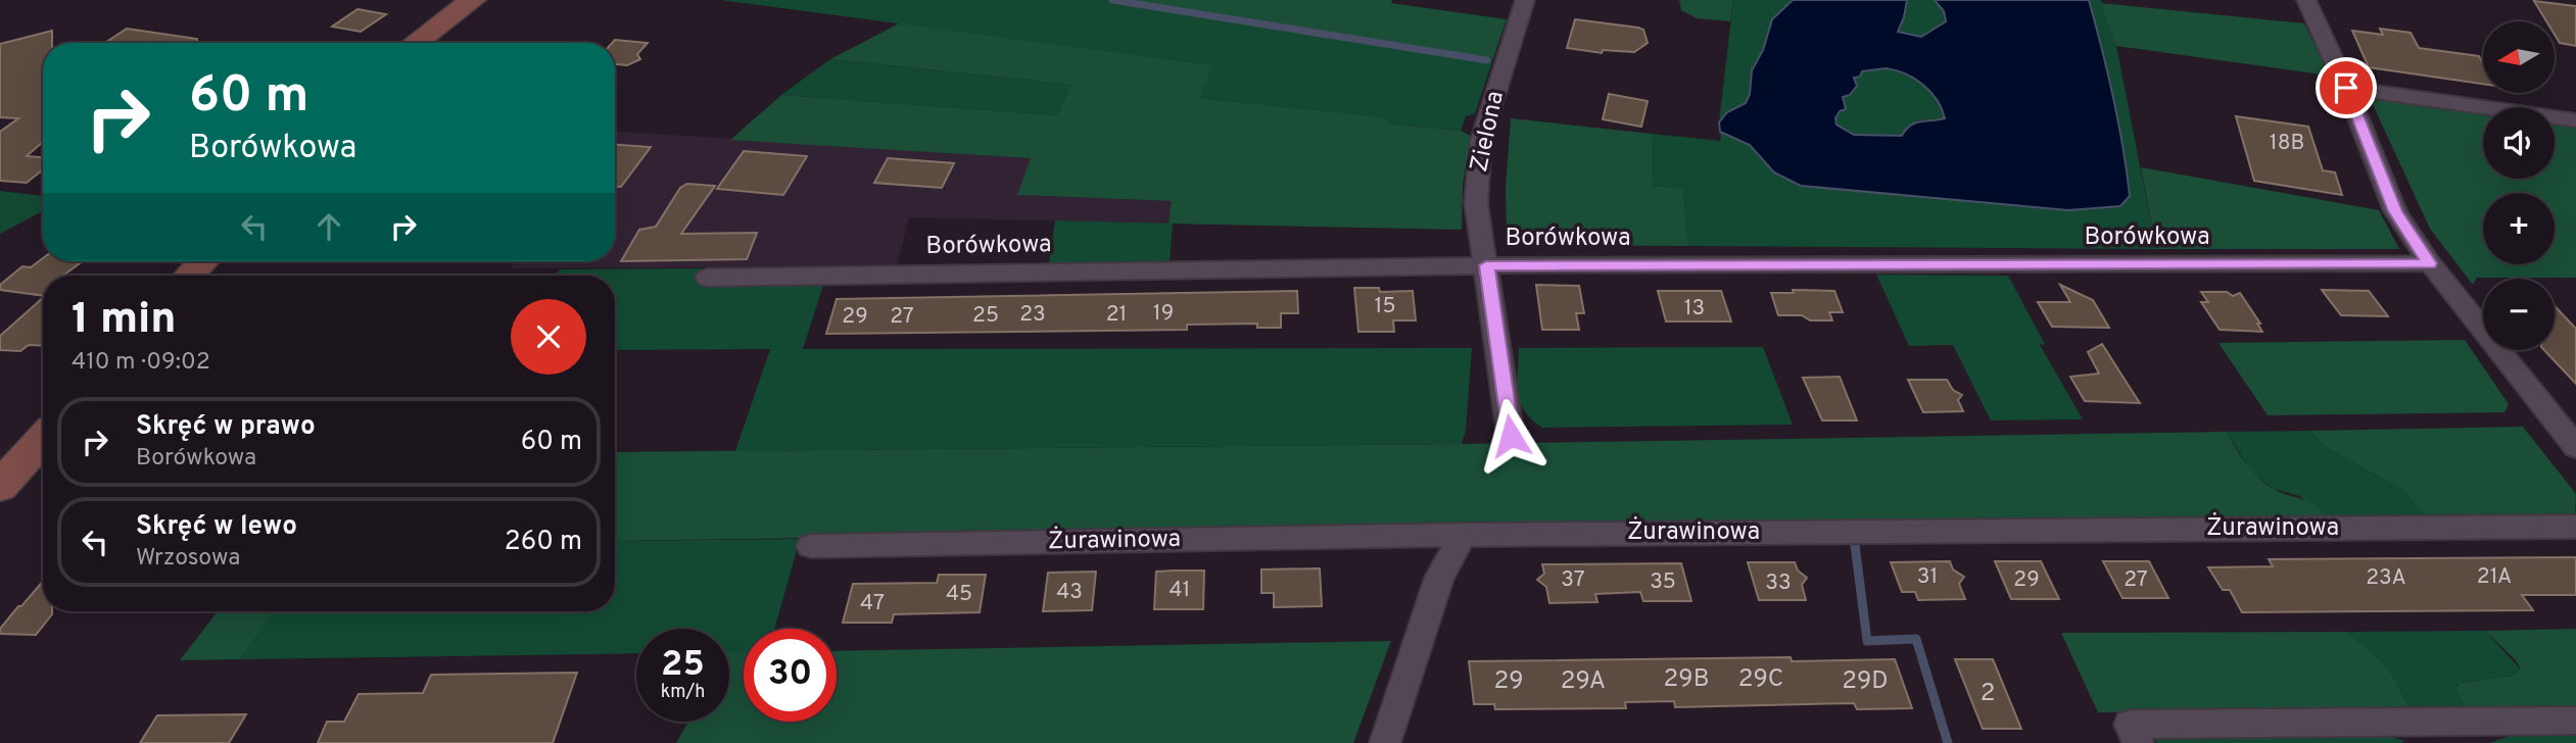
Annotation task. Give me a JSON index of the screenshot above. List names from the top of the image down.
{
  "streets": {
    "street": ["Zielona", "Borówkowa", "Żurawinowa"]
  },
  "crossings": [
    ["Zielona", "Borówkowa"]
  ],
  "house_numbers": [
    "18B",
    "15",
    "13",
    "19",
    "23",
    "21",
    "25",
    "29",
    "27",
    "31",
    "21A",
    "23A",
    "37",
    "29",
    "27",
    "35",
    "33",
    "41",
    "43",
    "45",
    "47",
    "29B",
    "29C",
    "29",
    "29A",
    "29D",
    "2"
  ],
  "north": "left",
  "page": {
    "map_buttons": ["+", "−"],
    "turn": ["60 m", "Borówkowa"],
    "heading": ["1 min", "410 m · 09:02"],
    "list": [
      {
        "name": "Skręć w prawo",
        "note": "Borówkowa",
        "value": "60 m"
      },
      {
        "name": "Skręć w lewo",
        "note": "Wrzosowa",
        "value": "260 m"
      }
    ],
    "speed": "25 km/h",
    "limit": "30"
  }
}
